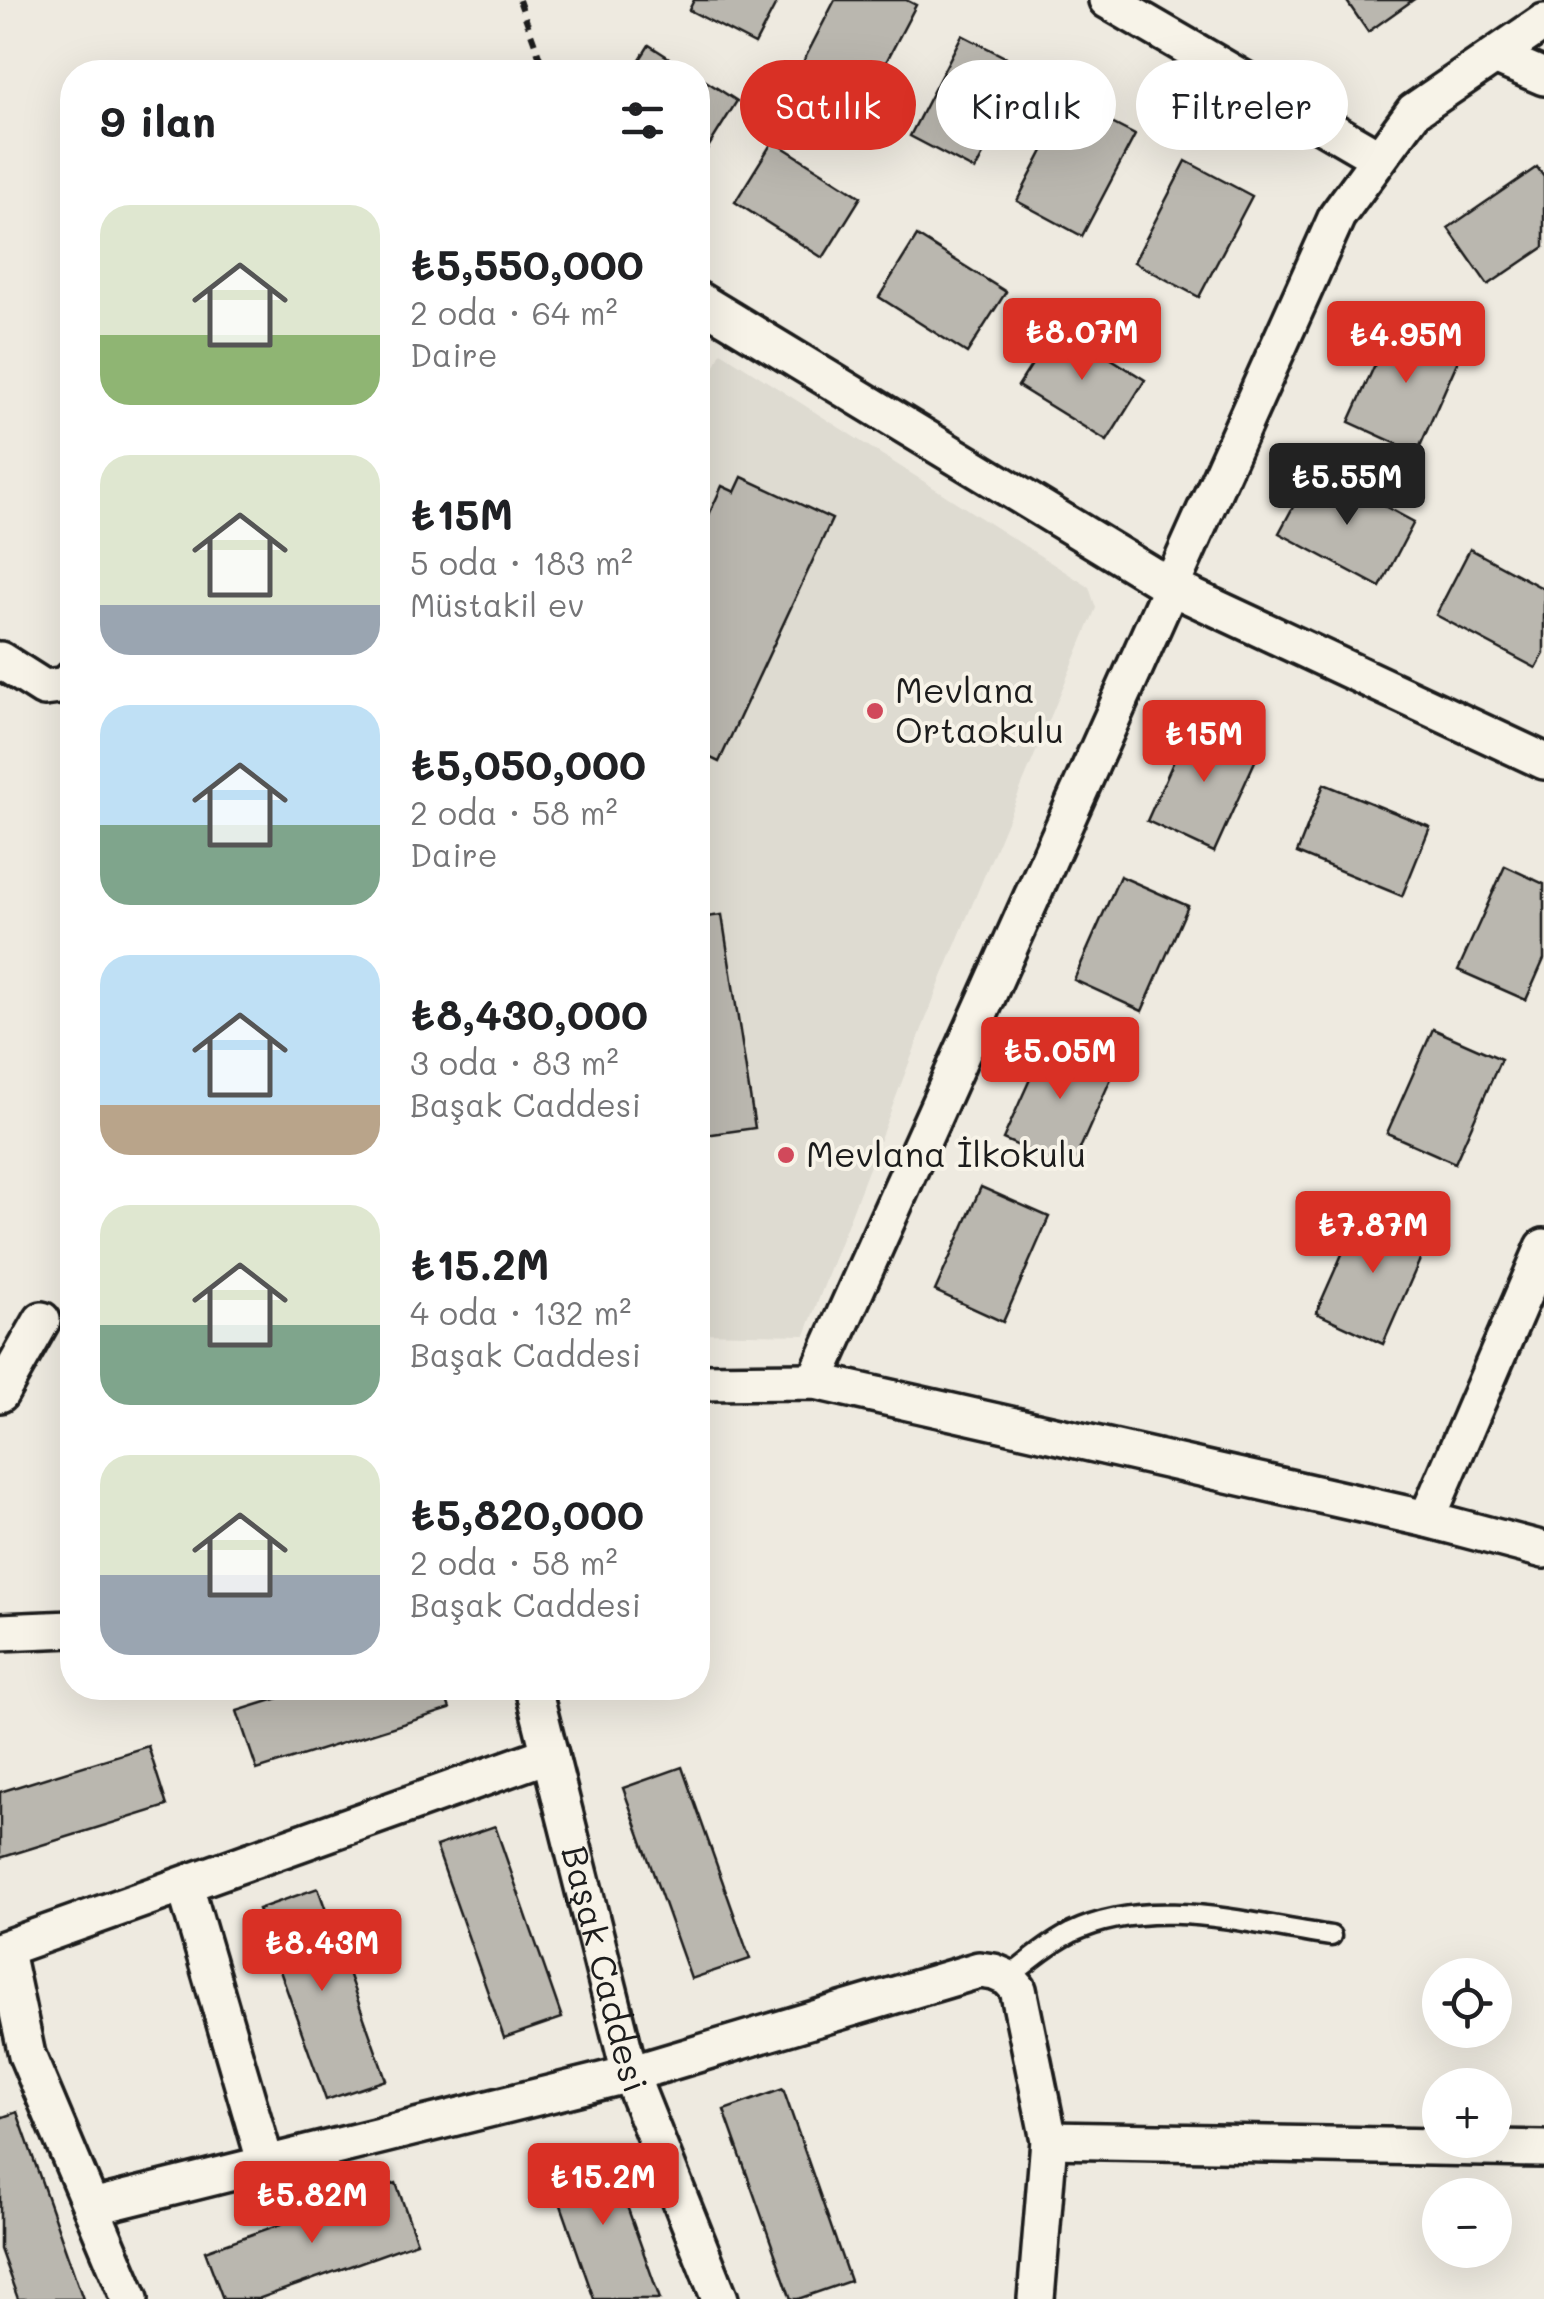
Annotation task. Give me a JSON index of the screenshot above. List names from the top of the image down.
{
  "streets": {
    "street": ["Başak Caddesi"]
  },
  "places": ["Mevlana Ortaokulu", "Mevlana İlkokulu"],
  "page": {
    "chip": ["Satılık", "Kiralık", "Filtreler"],
    "heading": "9 ilan",
    "list": [
      {
        "name": "₺5,550,000",
        "note": "2 oda · 64 m² · Daire"
      },
      {
        "name": "₺15M",
        "note": "5 oda · 183 m² · Müstakil ev"
      },
      {
        "name": "₺5,050,000",
        "note": "2 oda · 58 m² · Daire"
      },
      {
        "name": "₺8,430,000",
        "note": "3 oda · 83 m² · Başak Caddesi"
      },
      {
        "name": "₺15.2M",
        "note": "4 oda · 132 m² · Başak Caddesi"
      },
      {
        "name": "₺5,820,000",
        "note": "2 oda · 58 m² · Başak Caddesi"
      }
    ],
    "price": [
      "₺8.07M",
      "₺4.95M",
      "₺5.55M",
      "₺15M",
      "₺5.05M",
      "₺7.87M",
      "₺8.43M",
      "₺15.2M",
      "₺5.82M"
    ],
    "map_buttons": ["+", "−"]
  }
}
